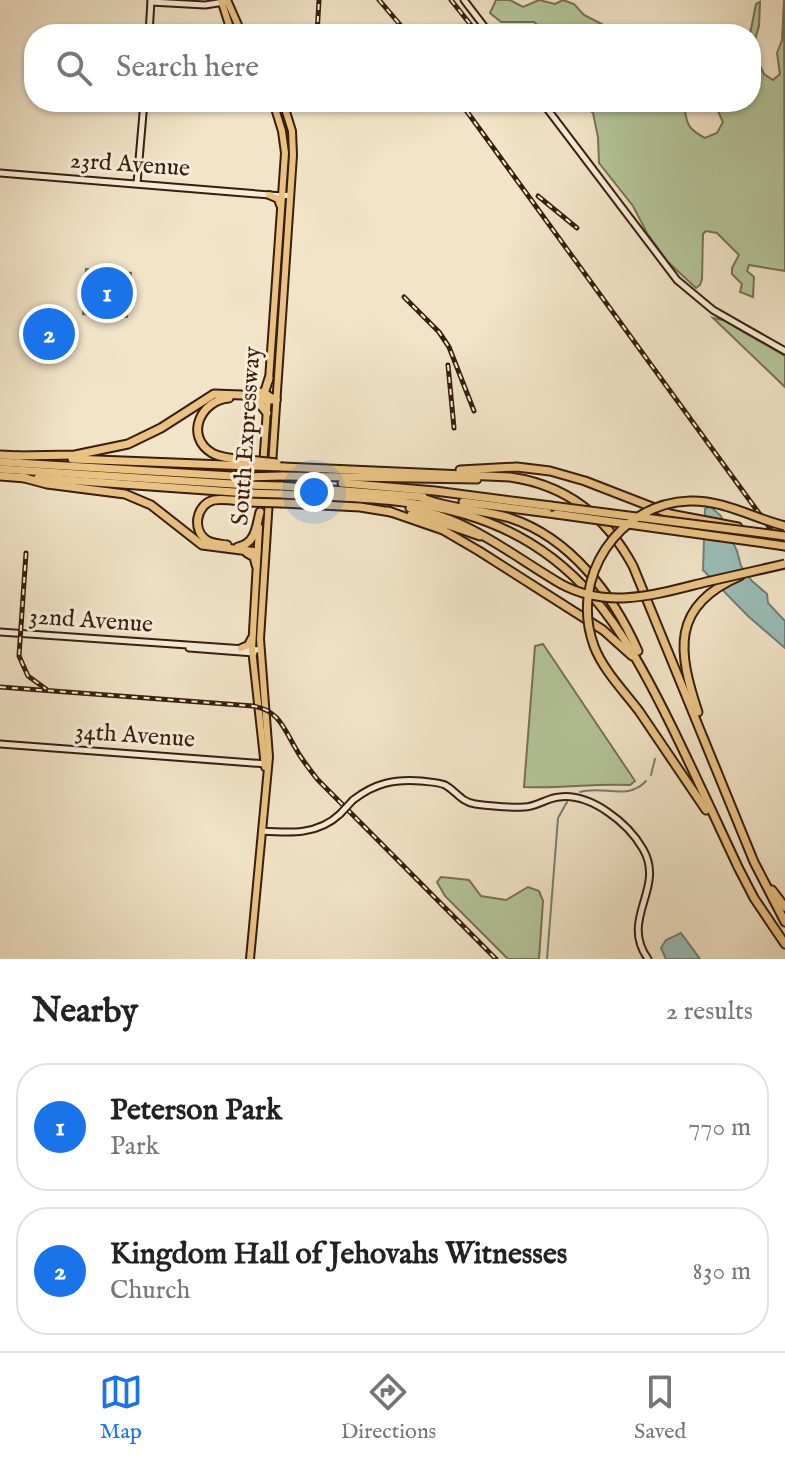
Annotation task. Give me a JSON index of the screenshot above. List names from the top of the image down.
{
  "streets": {
    "main road": ["South Expressway"],
    "street": ["23rd Avenue", "32nd Avenue", "34th Avenue"]
  },
  "crossings": [
    ["23rd Avenue", "South Expressway"],
    ["South Expressway", "32nd Avenue"],
    ["South Expressway", "34th Avenue"]
  ],
  "page": {
    "search": "Search here",
    "pins": ["1", "2"],
    "heading": ["Nearby", "2 results"],
    "list": [
      {
        "mark": "1",
        "name": "Peterson Park",
        "note": "Park",
        "value": "770 m"
      },
      {
        "mark": "2",
        "name": "Kingdom Hall of Jehovahs Witnesses",
        "note": "Church",
        "value": "830 m"
      }
    ],
    "nav": ["Map", "Directions", "Saved"]
  }
}
